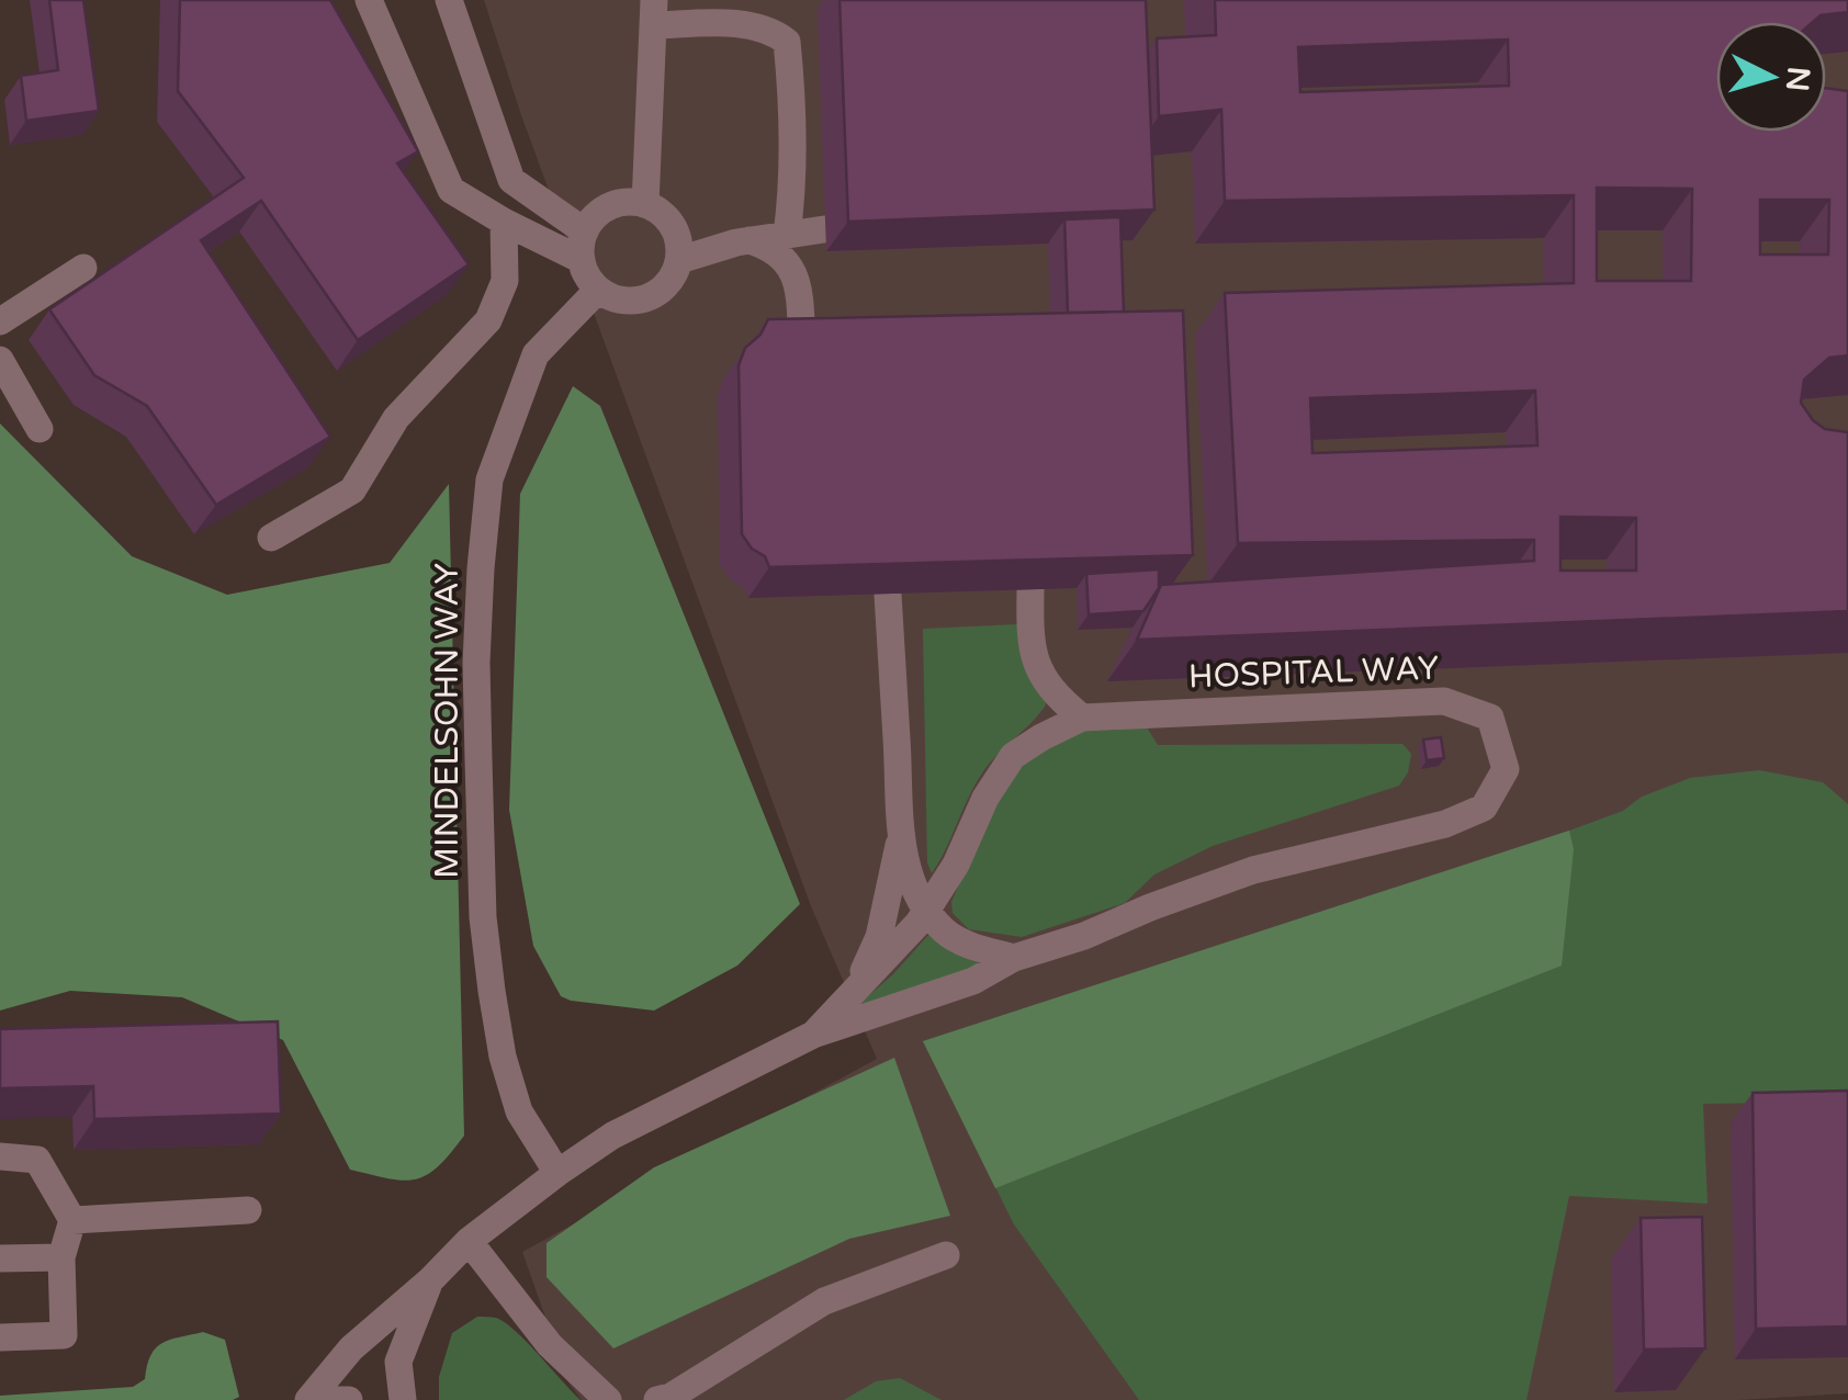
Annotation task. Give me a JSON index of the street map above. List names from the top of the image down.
{
  "streets": {
    "street": ["HOSPITAL WAY", "MINDELSOHN WAY"]
  },
  "crossings": [
    ["HOSPITAL WAY", "MINDELSOHN WAY"]
  ],
  "north": "right"
}
